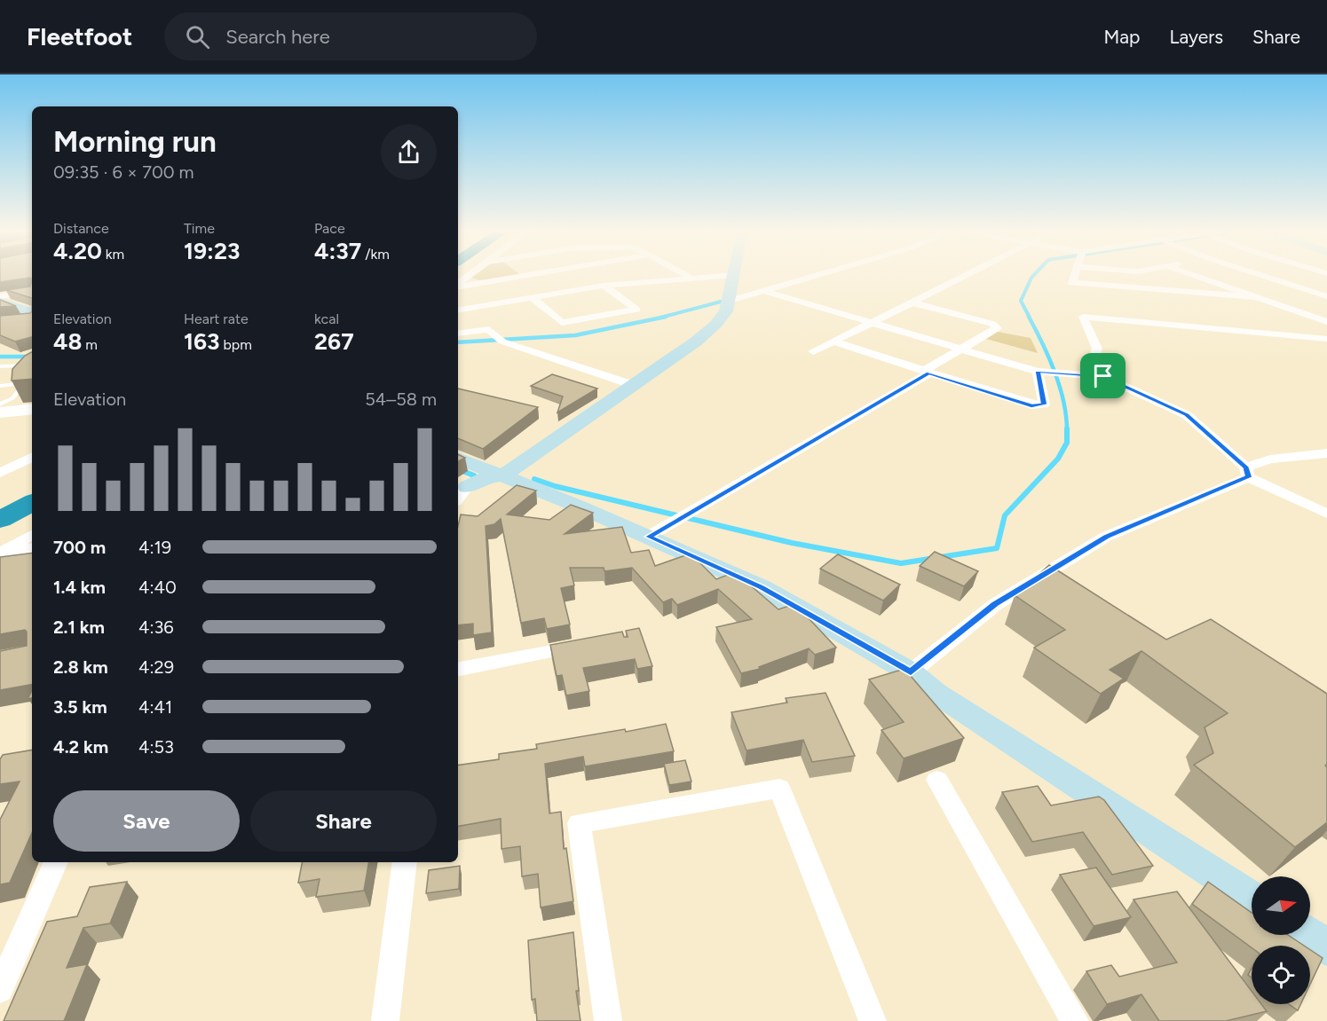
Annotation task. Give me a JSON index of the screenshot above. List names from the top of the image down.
{
  "north": "right",
  "page": {
    "header": "Fleetfoot",
    "search": "Search here",
    "nav": ["Map", "Layers", "Share"],
    "heading": ["Morning run", "09:35 · 6 × 700 m"],
    "stats": [
      ["Distance", "4.20 km"],
      ["Time", "19:23"],
      ["Pace", "4:37 /km"],
      ["Elevation", "48 m"],
      ["Heart rate", "163 bpm"],
      ["kcal", "267"]
    ],
    "chart": ["Elevation", "54–58 m"],
    "list": [
      {
        "name": "700 m",
        "note": "4:19"
      },
      {
        "name": "1.4 km",
        "note": "4:40"
      },
      {
        "name": "2.1 km",
        "note": "4:36"
      },
      {
        "name": "2.8 km",
        "note": "4:29"
      },
      {
        "name": "3.5 km",
        "note": "4:41"
      },
      {
        "name": "4.2 km",
        "note": "4:53"
      }
    ],
    "buttons": ["Save", "Share"]
  }
}
